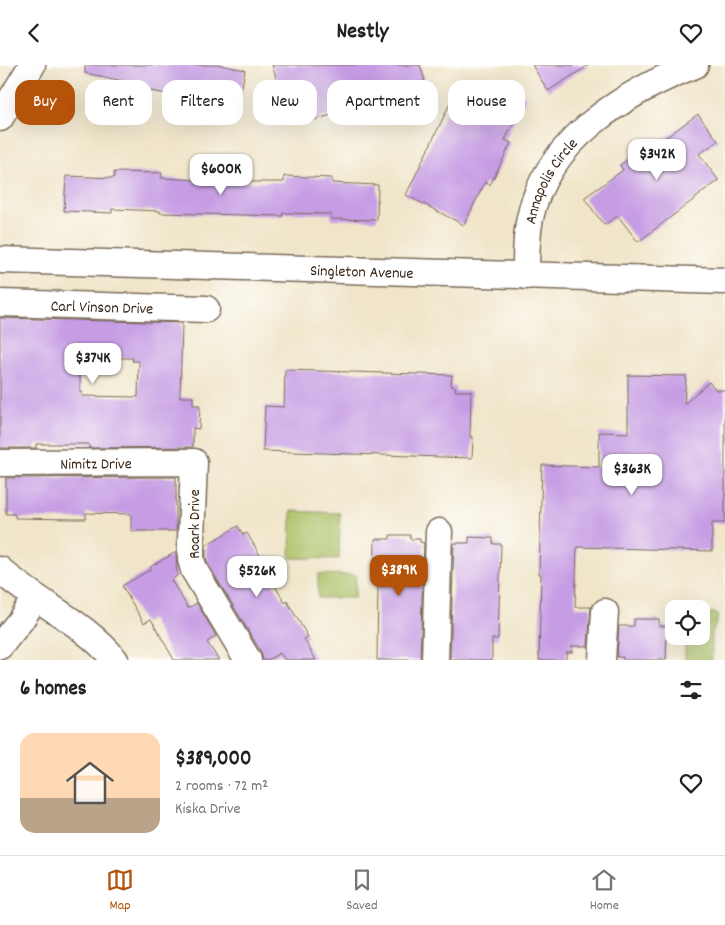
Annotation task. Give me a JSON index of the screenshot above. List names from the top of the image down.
{
  "streets": {
    "street": [
      "Annapolis Circle",
      "Singleton Avenue",
      "Carl Vinson Drive",
      "Nimitz Drive",
      "Roark Drive"
    ]
  },
  "crossings": [
    ["Annapolis Circle", "Singleton Avenue"],
    ["Nimitz Drive", "Roark Drive"]
  ],
  "page": {
    "header": "Nestly",
    "chip": [
      "Buy",
      "Rent",
      "Filters",
      "New",
      "Apartment",
      "House"
    ],
    "price": [
      "$342K",
      "$600K",
      "$374K",
      "$363K",
      "$389K",
      "$526K"
    ],
    "heading": "6 homes",
    "list": [
      {
        "name": "$389,000",
        "note": "2 rooms · 72 m² · Kiska Drive"
      }
    ],
    "tabs": ["Map", "Saved", "Home"]
  }
}
